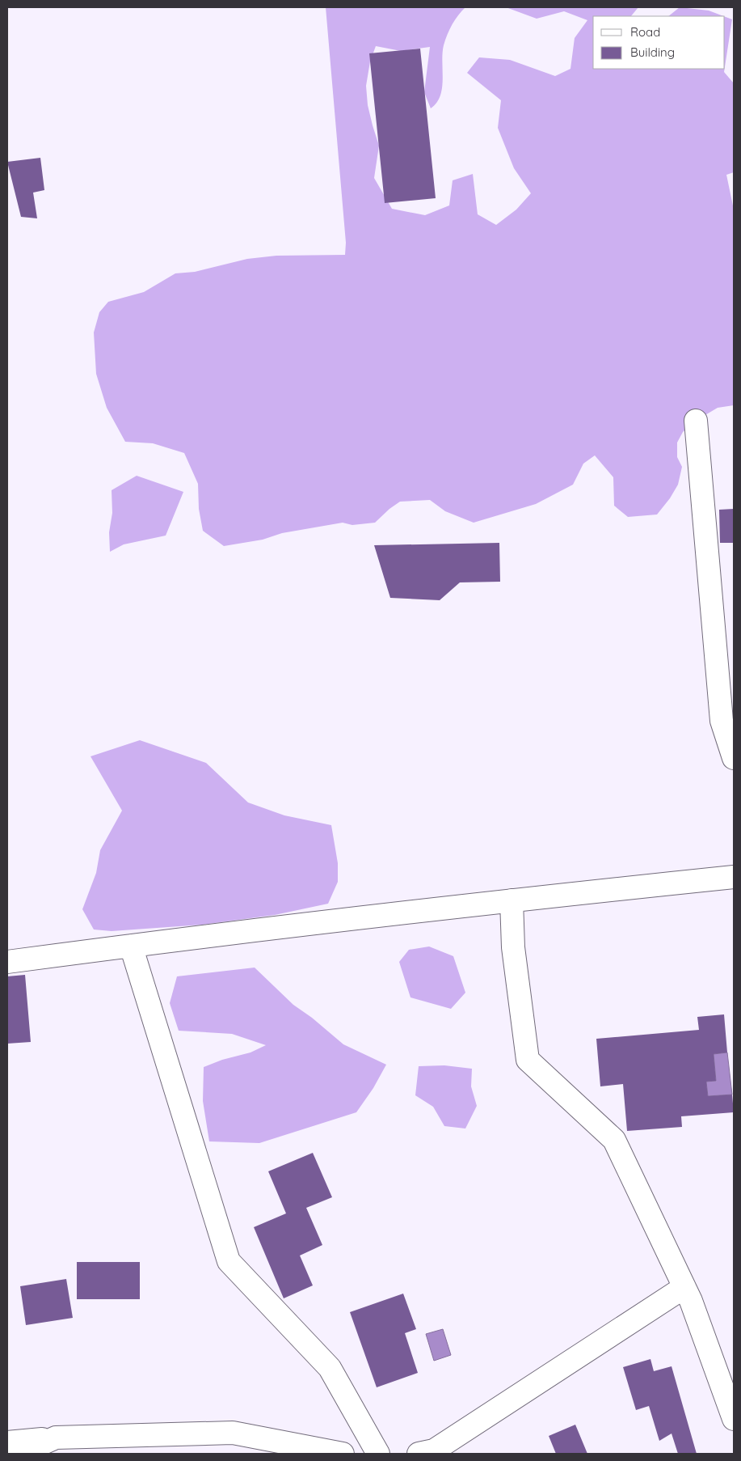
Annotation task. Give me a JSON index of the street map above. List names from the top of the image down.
{
  "legend": ["Road", "Building"]
}
